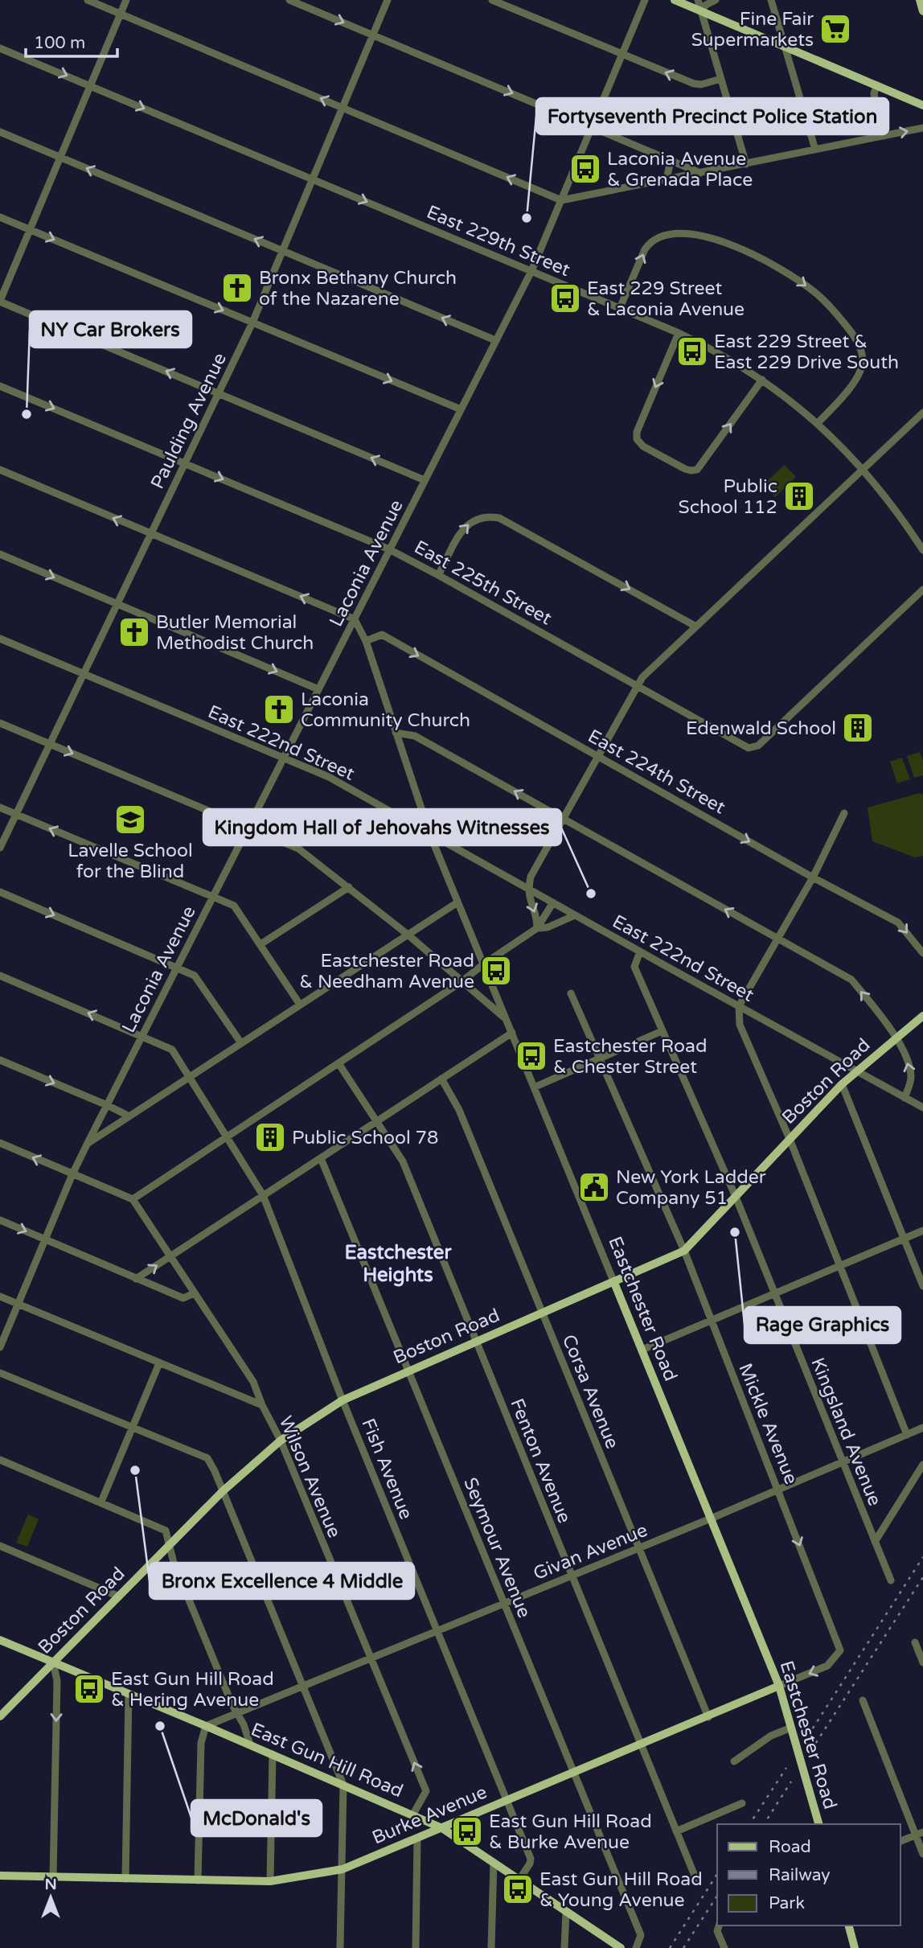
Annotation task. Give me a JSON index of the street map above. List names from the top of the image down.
{
  "streets": {
    "main road": [
      "Boston Road",
      "Eastchester Road",
      "East Gun Hill Road",
      "Burke Avenue"
    ],
    "street": [
      "East 229th Street",
      "Paulding Avenue",
      "Laconia Avenue",
      "East 225th Street",
      "East 222nd Street",
      "East 224th Street",
      "Corsa Avenue",
      "Mickle Avenue",
      "Kingsland Avenue",
      "Fenton Avenue",
      "Fish Avenue",
      "Wilson Avenue",
      "Seymour Avenue",
      "Givan Avenue"
    ]
  },
  "crossings": [
    ["East 229th Street", "Paulding Avenue"],
    ["East 229th Street", "Laconia Avenue"],
    ["Paulding Avenue", "East 225th Street"],
    ["Paulding Avenue", "East 222nd Street"],
    ["Laconia Avenue", "East 225th Street"],
    ["Laconia Avenue", "East 222nd Street"],
    ["Laconia Avenue", "Eastchester Road"],
    ["Laconia Avenue", "Fish Avenue"],
    ["East 222nd Street", "Boston Road"],
    ["East 222nd Street", "Eastchester Road"],
    ["East 222nd Street", "Kingsland Avenue"],
    ["East 224th Street", "Eastchester Road"],
    ["Boston Road", "Eastchester Road"],
    ["Boston Road", "Corsa Avenue"],
    ["Boston Road", "Mickle Avenue"],
    ["Boston Road", "Kingsland Avenue"],
    ["Boston Road", "Fenton Avenue"],
    ["Boston Road", "Fish Avenue"],
    ["Boston Road", "Wilson Avenue"],
    ["Boston Road", "Seymour Avenue"],
    ["Boston Road", "East Gun Hill Road"],
    ["Eastchester Road", "Givan Avenue"],
    ["Eastchester Road", "Burke Avenue"],
    ["Corsa Avenue", "Givan Avenue"],
    ["Corsa Avenue", "Burke Avenue"],
    ["Mickle Avenue", "Givan Avenue"],
    ["Mickle Avenue", "Burke Avenue"],
    ["Kingsland Avenue", "Givan Avenue"],
    ["Fenton Avenue", "Givan Avenue"],
    ["Fenton Avenue", "Burke Avenue"],
    ["Fish Avenue", "Givan Avenue"],
    ["Fish Avenue", "East Gun Hill Road"],
    ["Fish Avenue", "Burke Avenue"],
    ["Wilson Avenue", "Givan Avenue"],
    ["Wilson Avenue", "East Gun Hill Road"],
    ["Seymour Avenue", "Givan Avenue"],
    ["Seymour Avenue", "Burke Avenue"],
    ["Givan Avenue", "East Gun Hill Road"],
    ["East Gun Hill Road", "Burke Avenue"]
  ],
  "one_way": ["East 229th Street", "East 225th Street", "East 224th Street"],
  "districts": ["Eastchester Heights"],
  "places": {
    "supermarket": ["Fine Fair Supermarkets"],
    "bus stop": [
      "Laconia Avenue & Grenada Place",
      "East 229 Street & Laconia Avenue",
      "East 229 Street & East 229 Drive South",
      "Eastchester Road & Needham Avenue",
      "Eastchester Road & Chester Street",
      "East Gun Hill Road & Hering Avenue",
      "East Gun Hill Road & Burke Avenue",
      "East Gun Hill Road & Young Avenue"
    ],
    "other": [
      "Fortyseventh Precinct Police Station",
      "NY Car Brokers",
      "Kingdom Hall of Jehovahs Witnesses",
      "Rage Graphics",
      "Bronx Excellence 4 Middle",
      "McDonald's"
    ],
    "church": ["Bronx Bethany Church of the Nazarene", "Butler Memorial Methodist Church", "Laconia Community Church"],
    "building": ["Public School 112", "Edenwald School", "Public School 78"],
    "school or university": ["Lavelle School for the Blind"],
    "public building": ["New York Ladder Company 51"]
  },
  "legend": ["Road", "Railway", "Park"],
  "scale_bar": "100 m",
  "north": "top"
}
